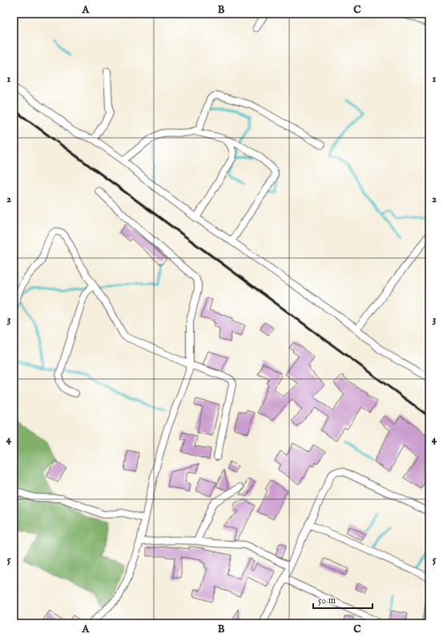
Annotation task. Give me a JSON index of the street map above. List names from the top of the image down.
{
  "scale_bar": "50 m",
  "grid": {
    "columns": ["A", "B", "C"],
    "rows": [
      "1",
      "2",
      "3",
      "4",
      "5"
    ]
  }
}
